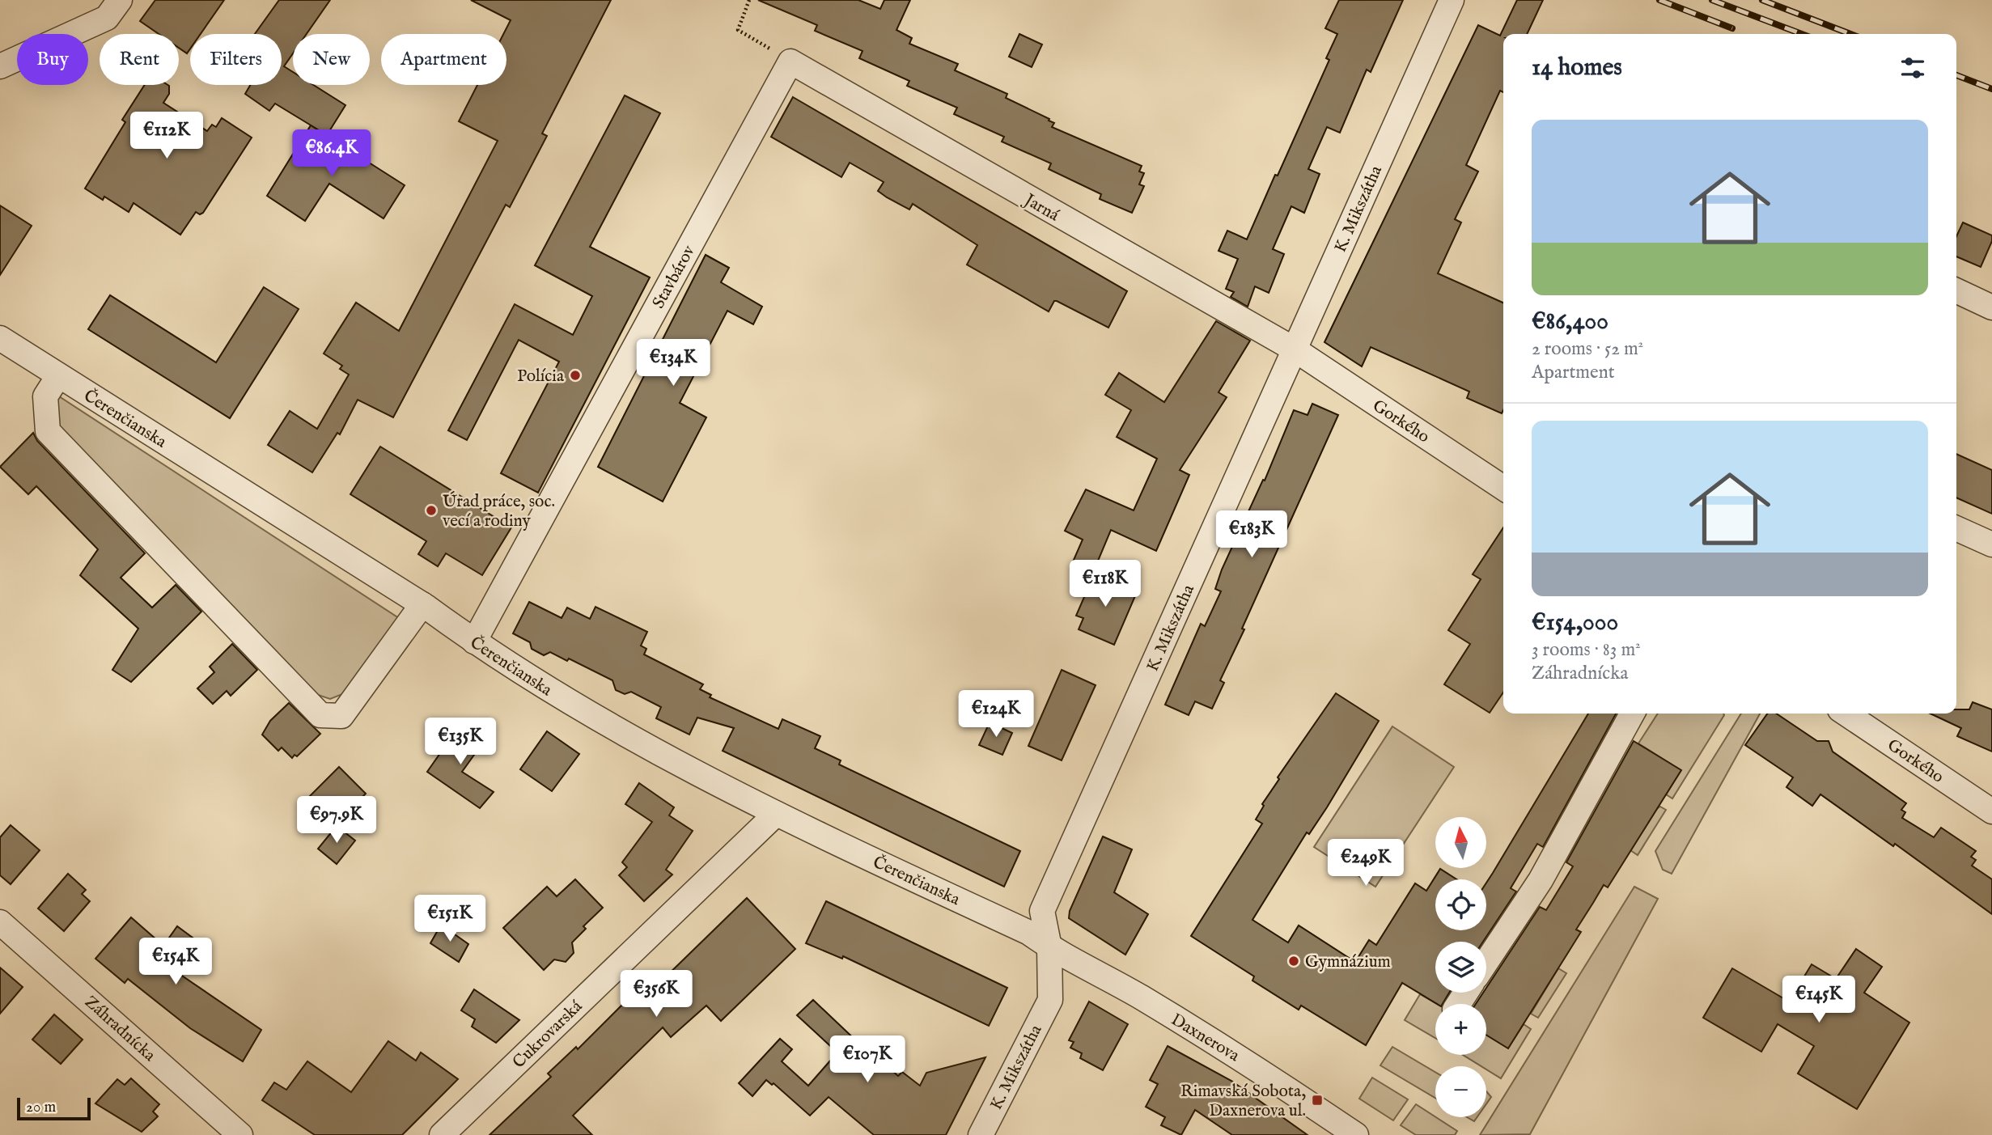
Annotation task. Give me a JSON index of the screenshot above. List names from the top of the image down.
{
  "streets": {
    "street": [
      "Jarná",
      "K. Mikszátha",
      "Stavbárov",
      "Čerenčianska",
      "Gorkého",
      "Záhradnícka",
      "Cukrovarská",
      "Daxnerova"
    ]
  },
  "crossings": [
    ["Jarná", "K. Mikszátha"],
    ["Jarná", "Stavbárov"],
    ["Jarná", "Gorkého"],
    ["K. Mikszátha", "Čerenčianska"],
    ["K. Mikszátha", "Gorkého"],
    ["K. Mikszátha", "Daxnerova"],
    ["Stavbárov", "Čerenčianska"],
    ["Čerenčianska", "Cukrovarská"],
    ["Čerenčianska", "Daxnerova"]
  ],
  "places": {
    "other": ["Polícia", "Úrad práce, soc. vecí a rodiny", "Gymnázium"],
    "transit": ["Rimavská Sobota, Daxnerova ul."]
  },
  "scale_bar": "20 m",
  "north": "top",
  "page": {
    "chip": [
      "Buy",
      "Rent",
      "Filters",
      "New",
      "Apartment"
    ],
    "heading": "14 homes",
    "list": [
      {
        "name": "€86,400",
        "note": "2 rooms · 52 m² · Apartment"
      },
      {
        "name": "€154,000",
        "note": "3 rooms · 83 m² · Záhradnícka"
      }
    ],
    "price": [
      "€112K",
      "€86.4K",
      "€134K",
      "€183K",
      "€118K",
      "€124K",
      "€135K",
      "€97.9K",
      "€249K",
      "€151K",
      "€154K",
      "€356K",
      "€145K",
      "€107K"
    ],
    "map_buttons": ["+", "−"],
    "scale": "20 m"
  }
}
